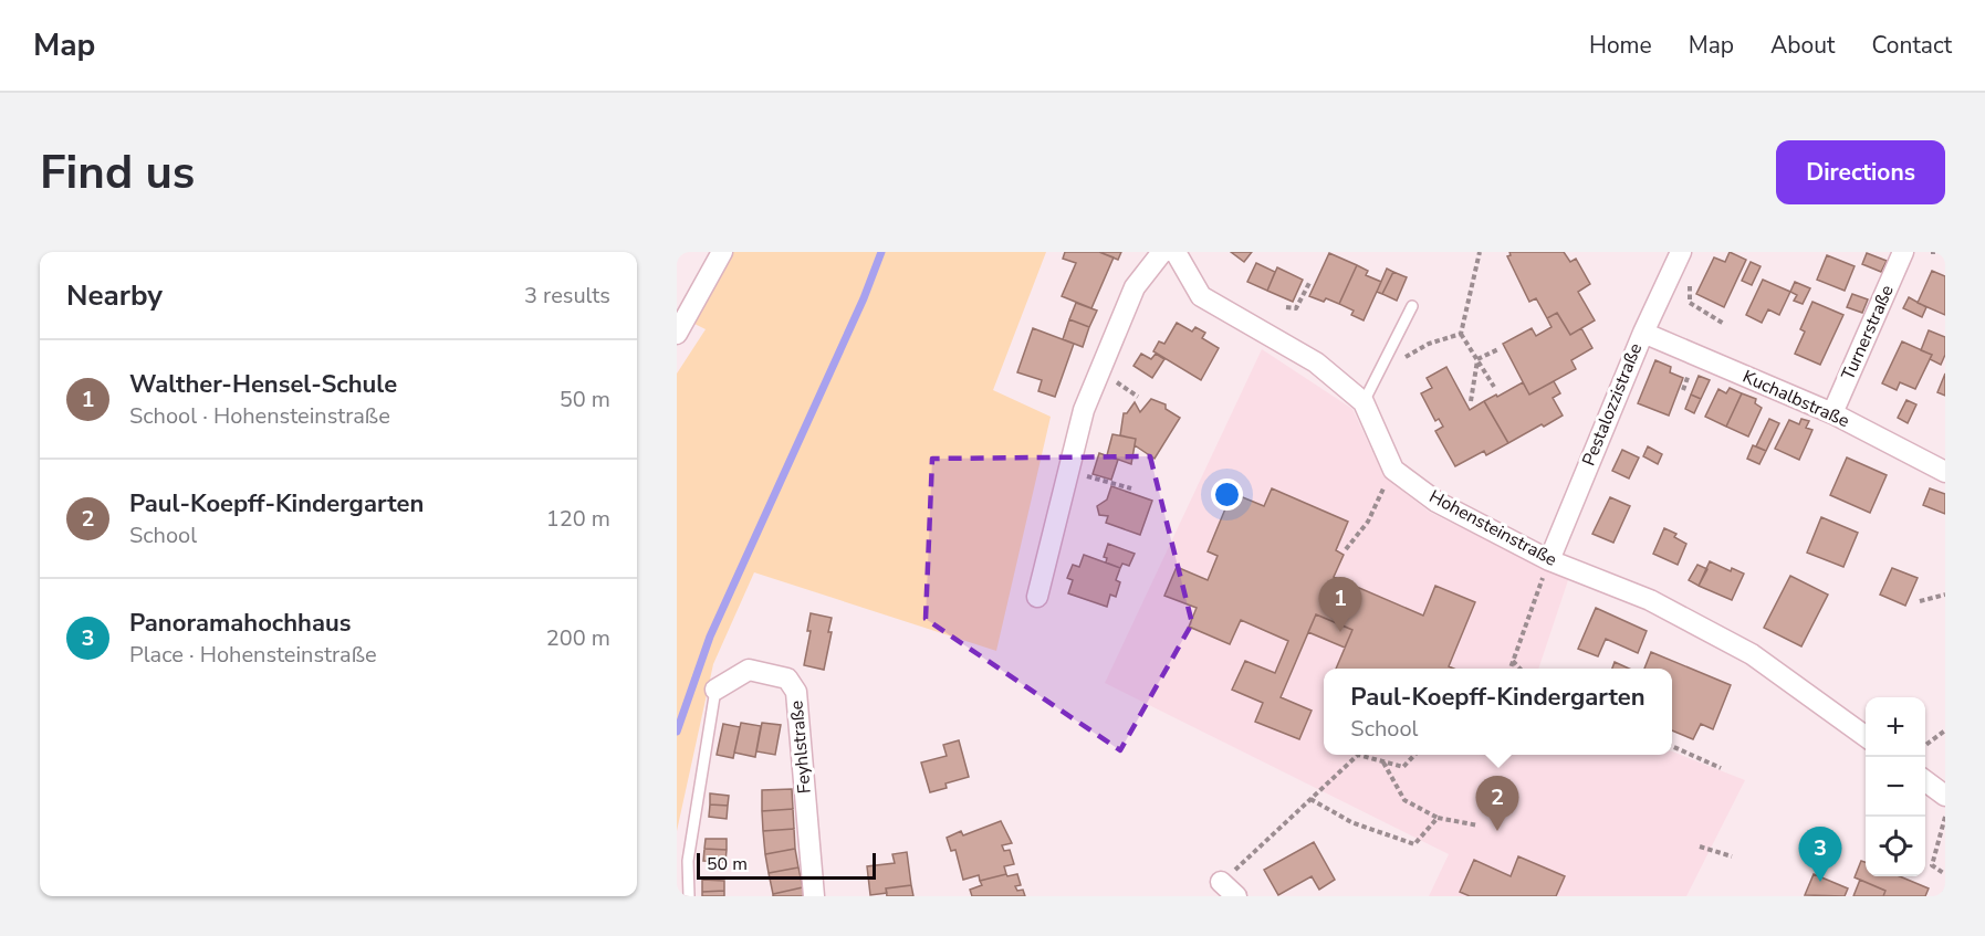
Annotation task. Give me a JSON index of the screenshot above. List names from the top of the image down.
{
  "streets": {
    "street": [
      "Turnerstraße",
      "Kuchalbstraße",
      "Pestalozzistraße",
      "Hohensteinstraße",
      "Feyhlstraße"
    ]
  },
  "crossings": [
    ["Turnerstraße", "Kuchalbstraße"],
    ["Kuchalbstraße", "Pestalozzistraße"],
    ["Pestalozzistraße", "Hohensteinstraße"]
  ],
  "scale_bar": "50 m",
  "page": {
    "header": "Map",
    "nav": [
      "Home",
      "Map",
      "About",
      "Contact"
    ],
    "buttons": "Directions",
    "title": "Find us",
    "heading": ["Nearby", "3 results"],
    "list": [
      {
        "mark": "1",
        "name": "Walther-Hensel-Schule",
        "note": "School · Hohensteinstraße",
        "value": "50 m"
      },
      {
        "mark": "2",
        "name": "Paul-Koepff-Kindergarten",
        "note": "School",
        "value": "120 m"
      },
      {
        "mark": "3",
        "name": "Panoramahochhaus",
        "note": "Place · Hohensteinstraße",
        "value": "200 m"
      }
    ],
    "pins": ["1", "2", "3"],
    "popup": ["Paul-Koepff-Kindergarten", "School"],
    "map_buttons": ["+", "−"],
    "scale": "50 m"
  }
}
